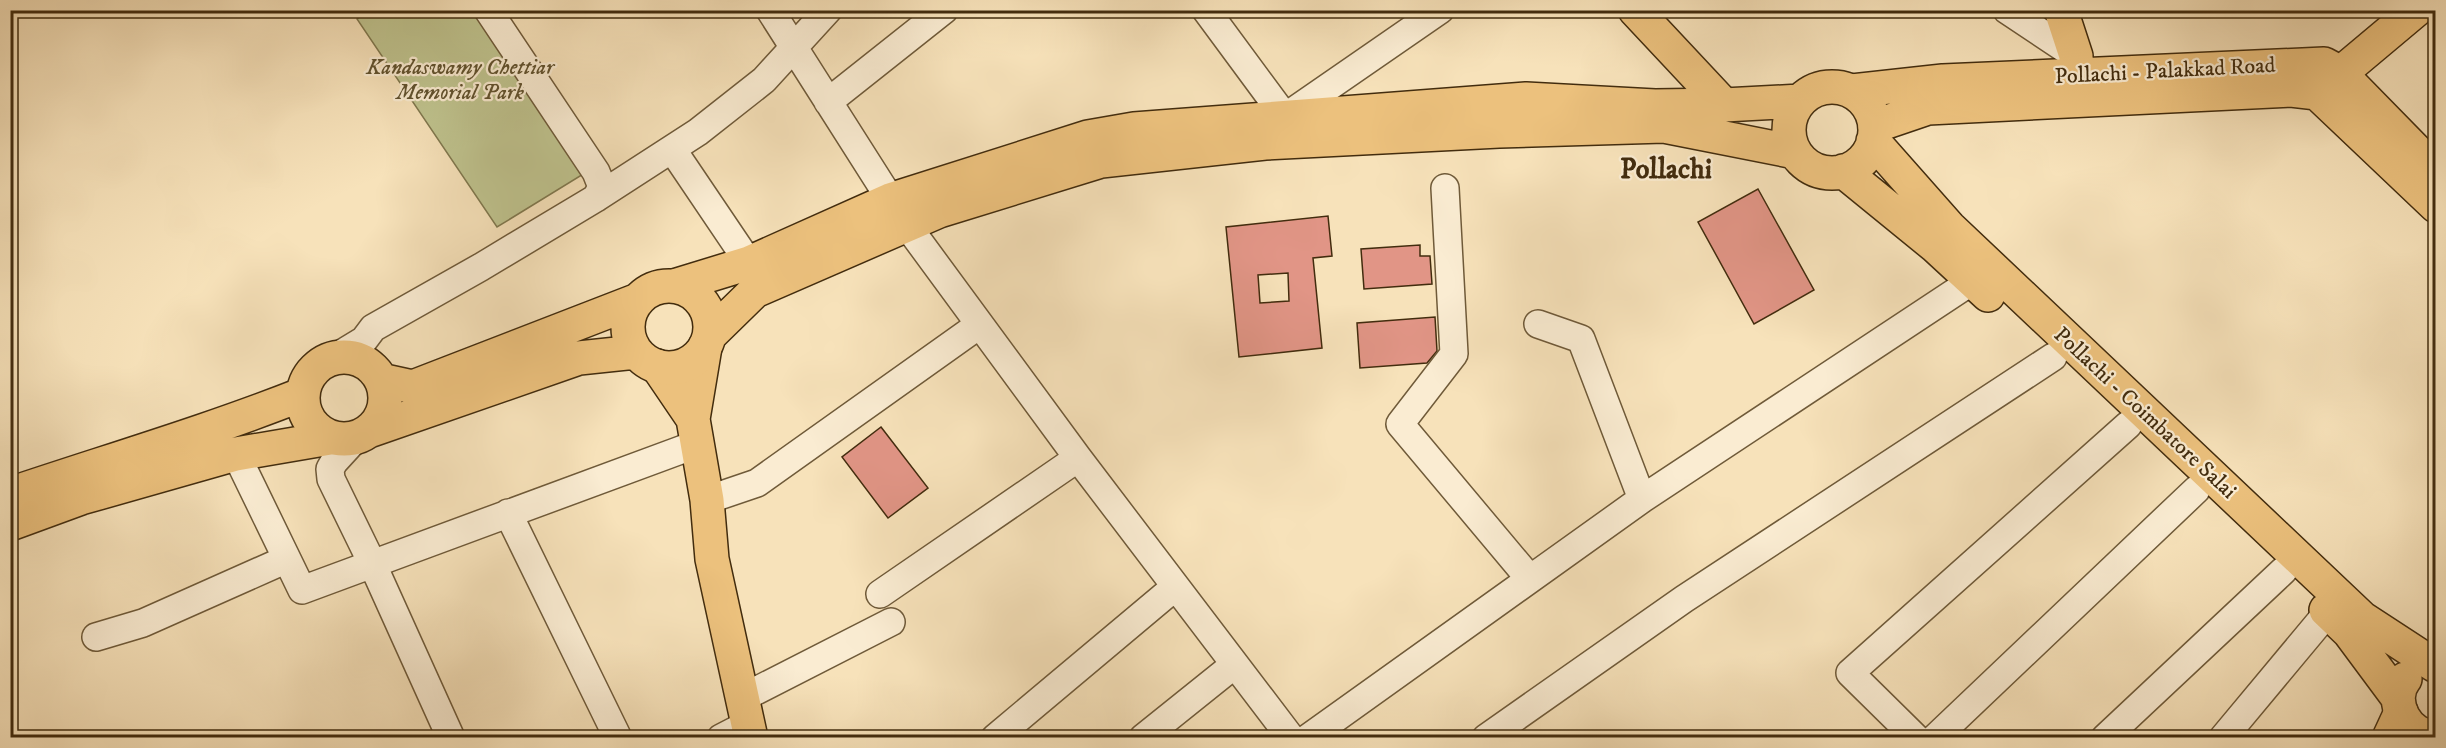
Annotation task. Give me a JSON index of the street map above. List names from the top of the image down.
{
  "streets": {
    "main road": ["Pollachi - Palakkad Road", "Pollachi - Coimbatore Salai"]
  },
  "crossings": [
    ["Pollachi - Palakkad Road", "Pollachi - Coimbatore Salai"]
  ],
  "districts": ["Pollachi"],
  "parks": ["Kandaswamy Chettiar Memorial Park"]
}
